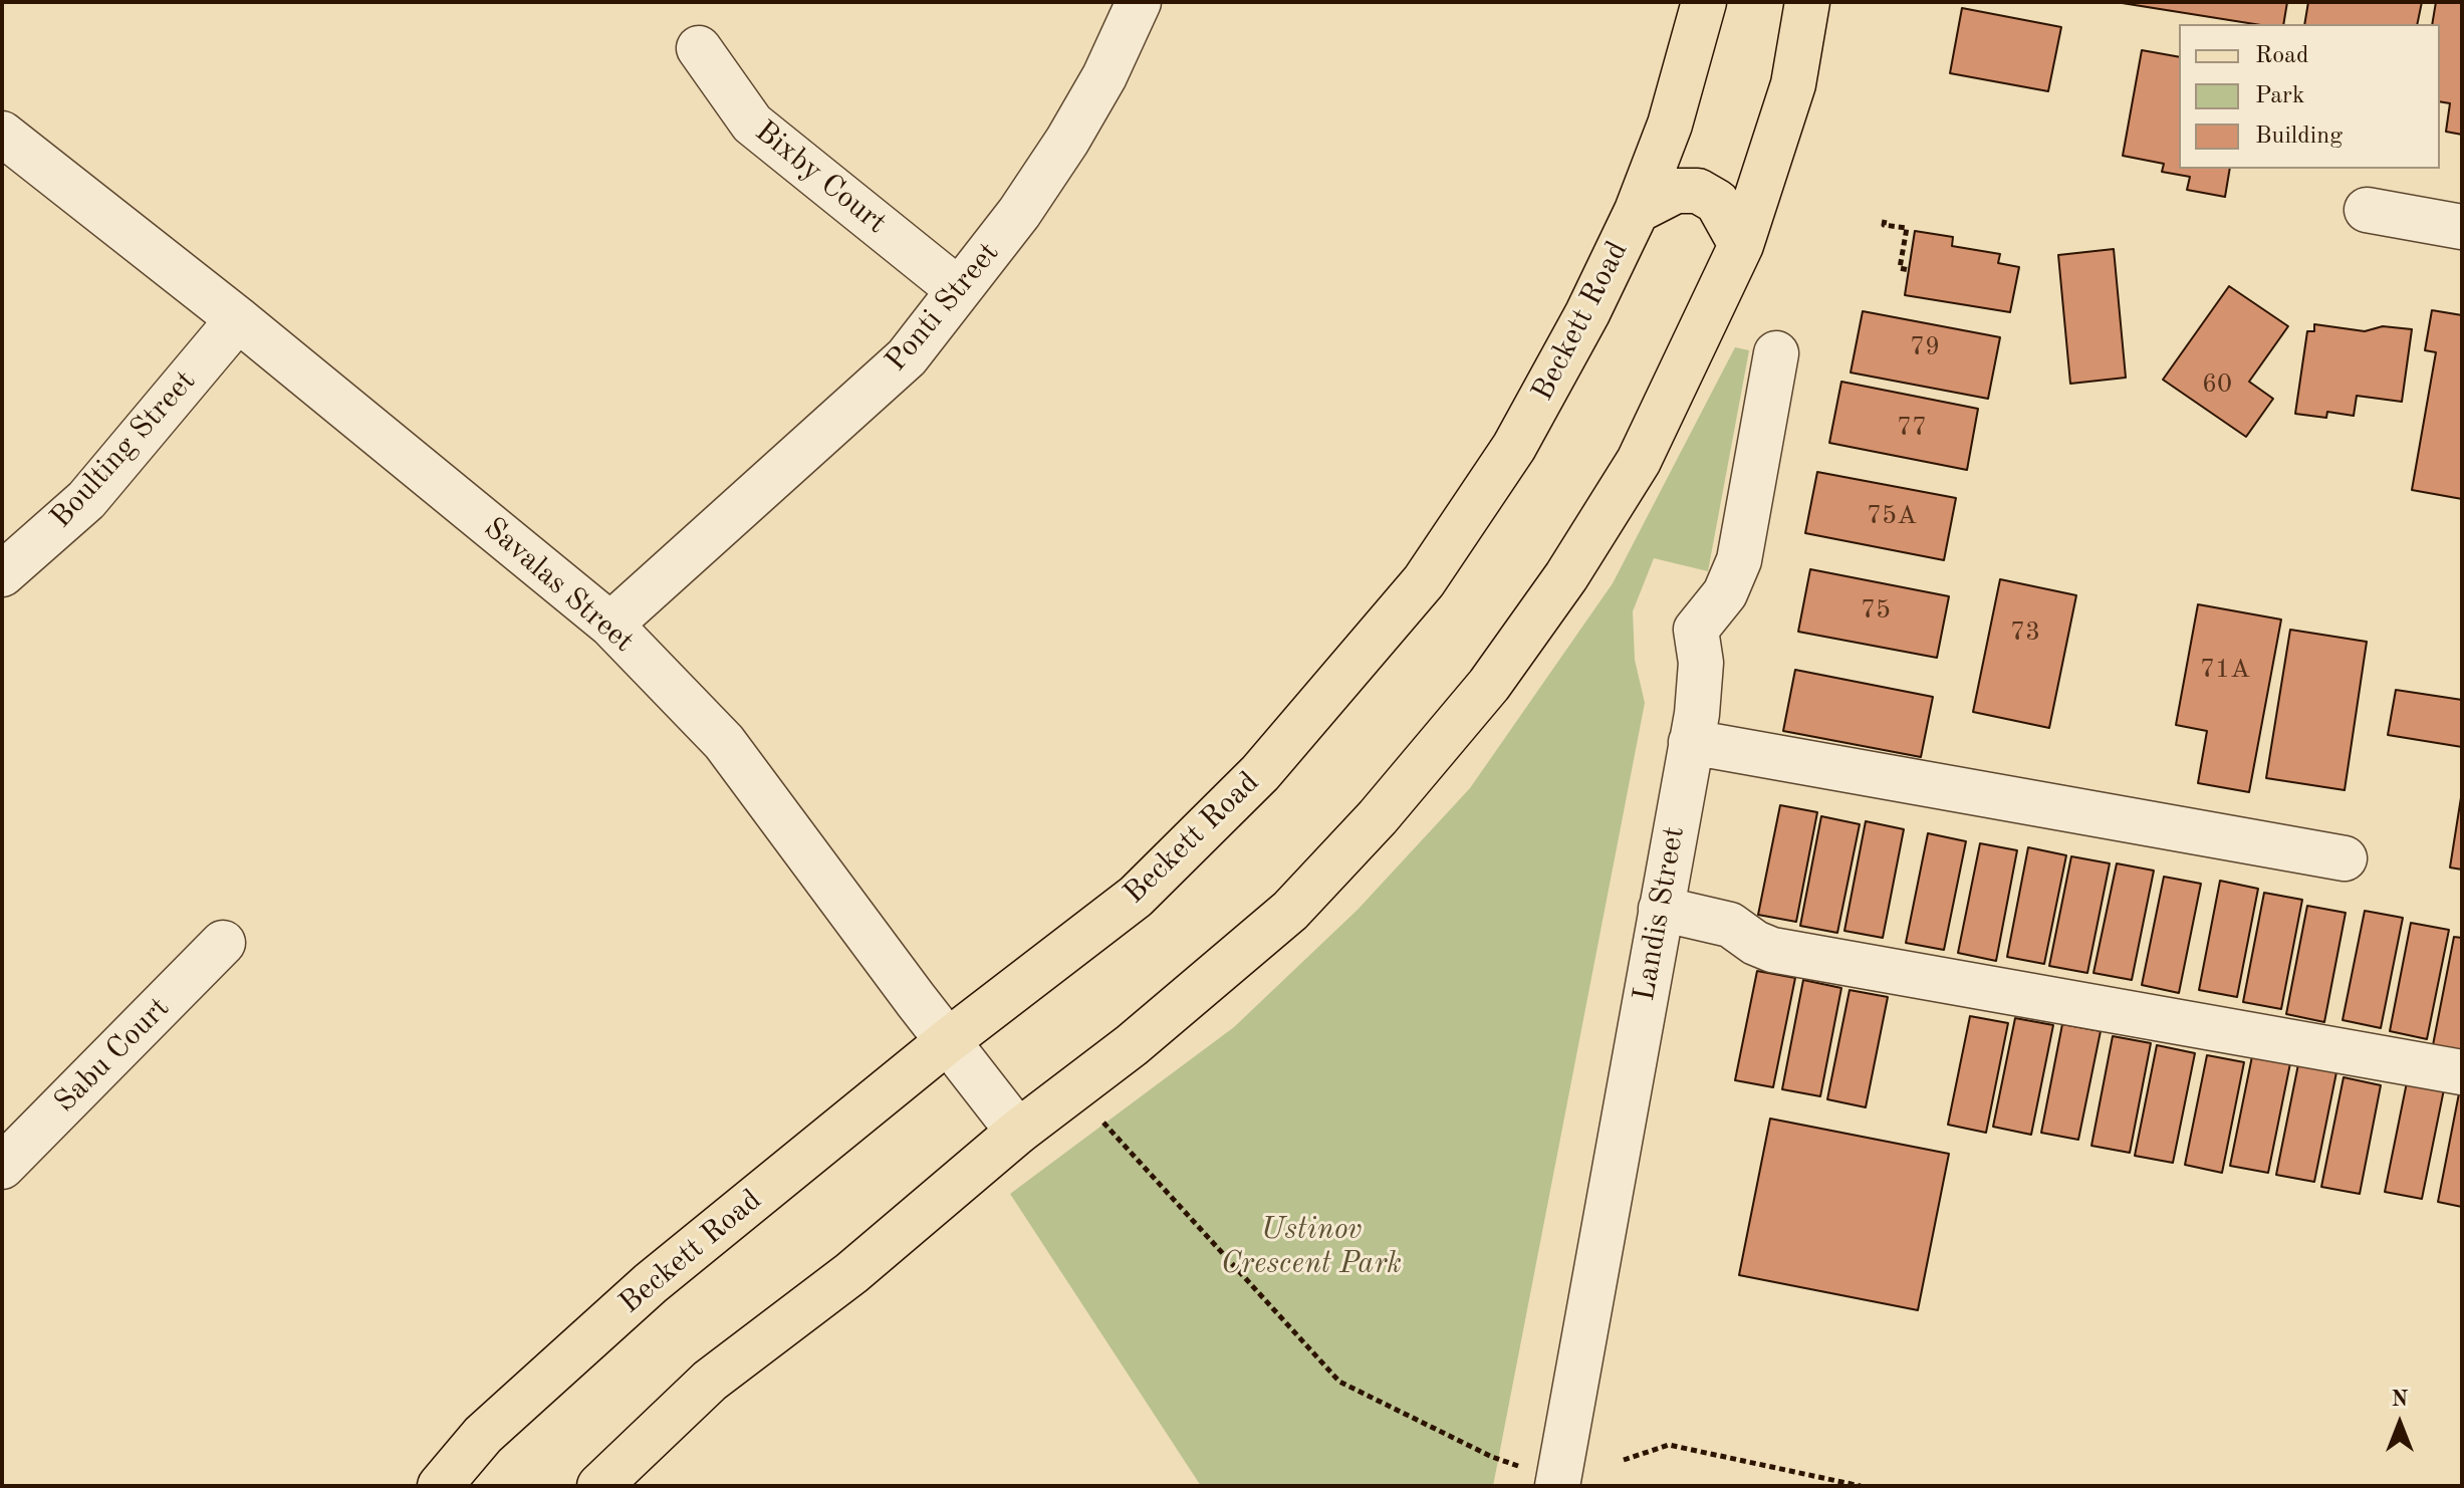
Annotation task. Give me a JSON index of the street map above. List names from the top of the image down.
{
  "streets": {
    "main road": ["Beckett Road"],
    "street": [
      "Bixby Court",
      "Ponti Street",
      "Boulting Street",
      "Savalas Street",
      "Landis Street",
      "Sabu Court"
    ]
  },
  "crossings": [
    ["Bixby Court", "Ponti Street"],
    ["Ponti Street", "Savalas Street"],
    ["Beckett Road", "Savalas Street"],
    ["Boulting Street", "Savalas Street"]
  ],
  "parks": ["Ustinov Crescent Park"],
  "house_numbers": [
    "79",
    "60",
    "77",
    "75A",
    "75",
    "73",
    "71A"
  ],
  "legend": ["Road", "Park", "Building"],
  "north": "top"
}
